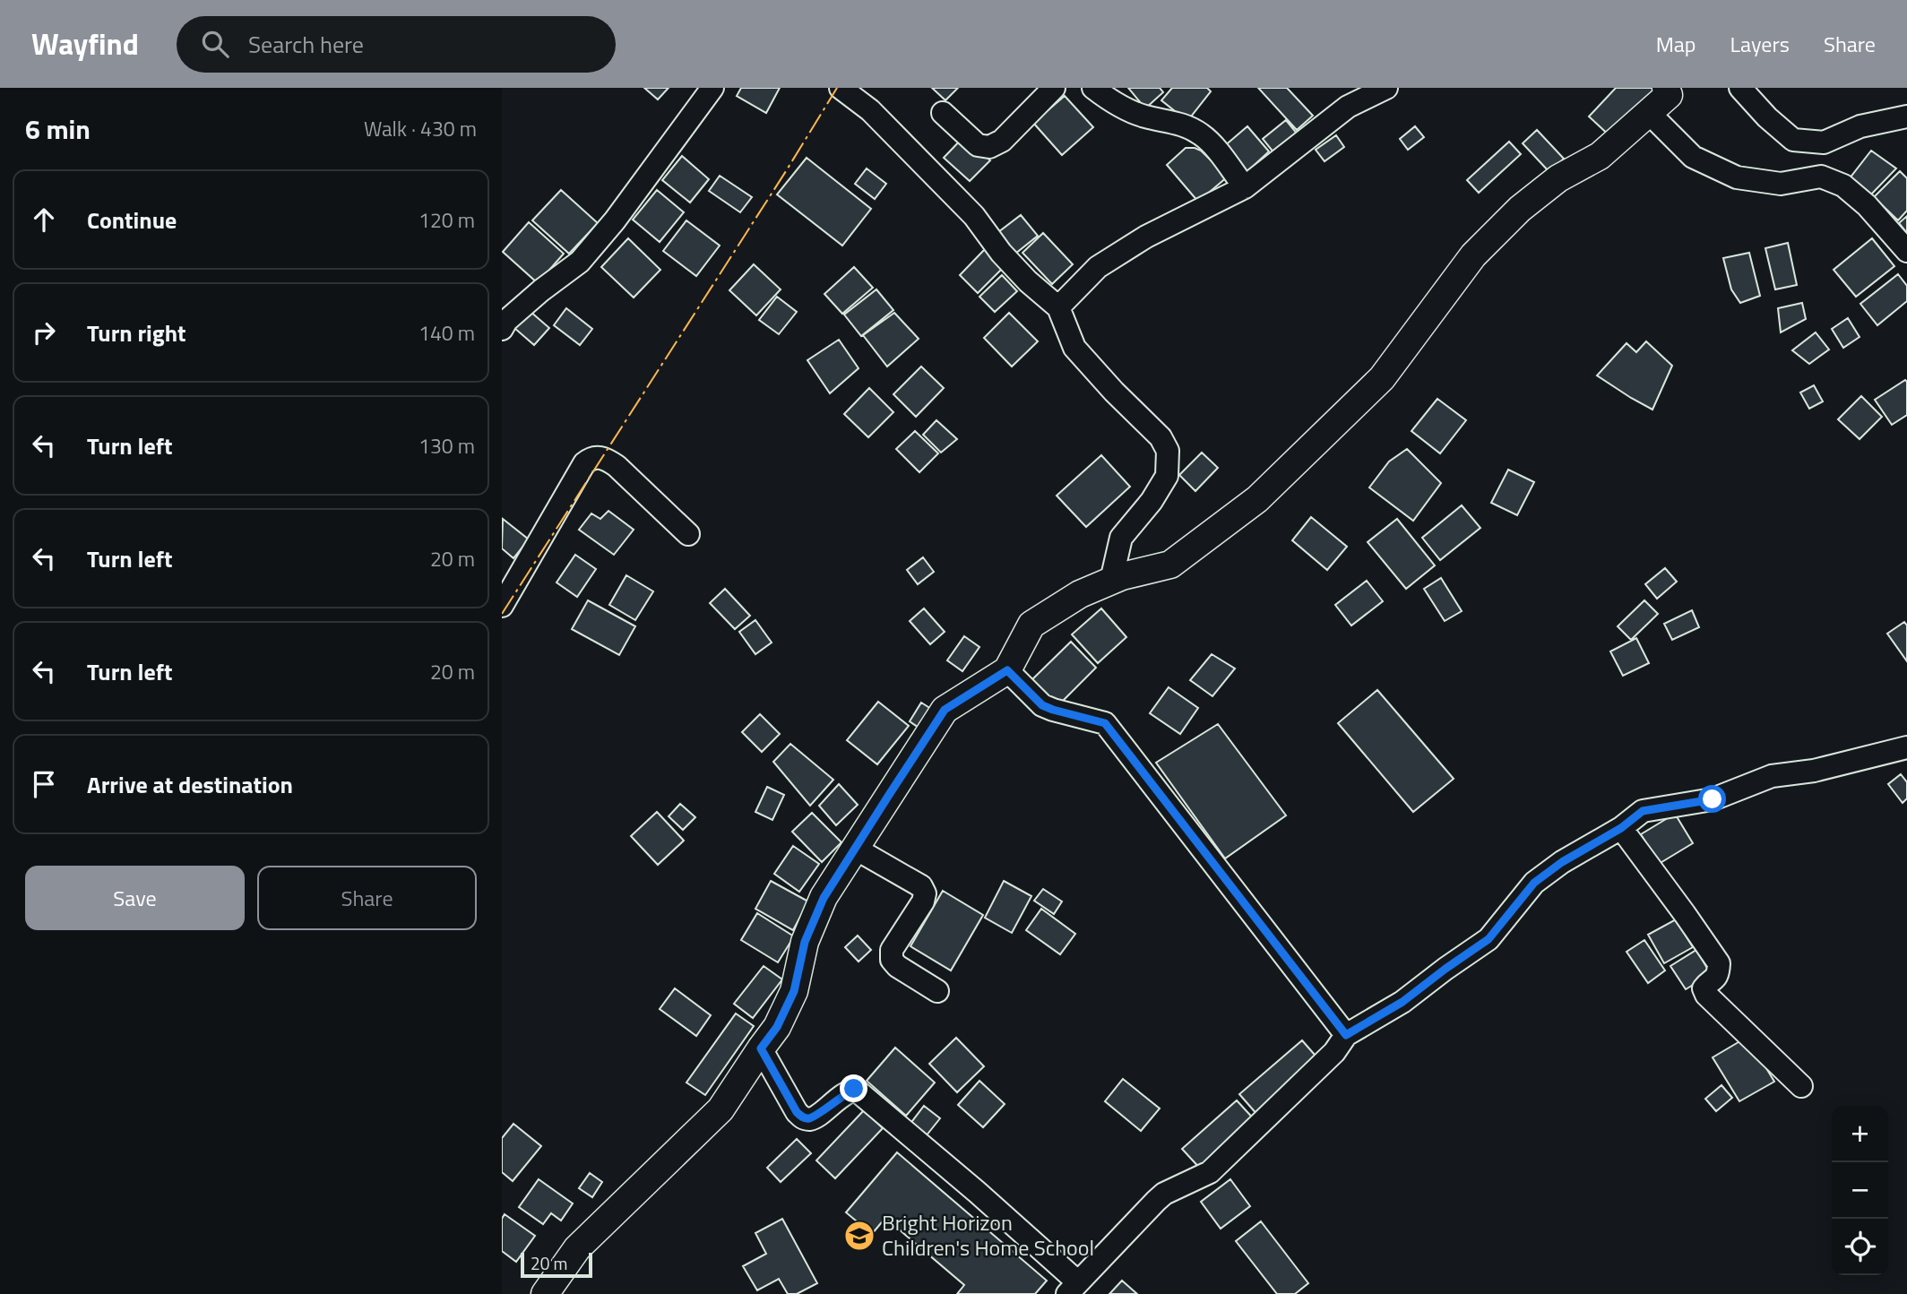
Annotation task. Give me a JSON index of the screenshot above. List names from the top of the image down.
{
  "places": {
    "school or university": ["Bright Horizon Children's Home School"]
  },
  "scale_bar": "20 m",
  "page": {
    "header": "Wayfind",
    "search": "Search here",
    "nav": ["Map", "Layers", "Share"],
    "heading": ["6 min", "Walk · 430 m"],
    "list": [
      ["Continue", "120 m"],
      ["Turn right", "140 m"],
      ["Turn left", "130 m"],
      ["Turn left", "20 m"],
      ["Turn left", "20 m"],
      "Arrive at destination"
    ],
    "buttons": ["Save", "Share"],
    "map_buttons": ["+", "−"],
    "scale": "20 m"
  }
}
